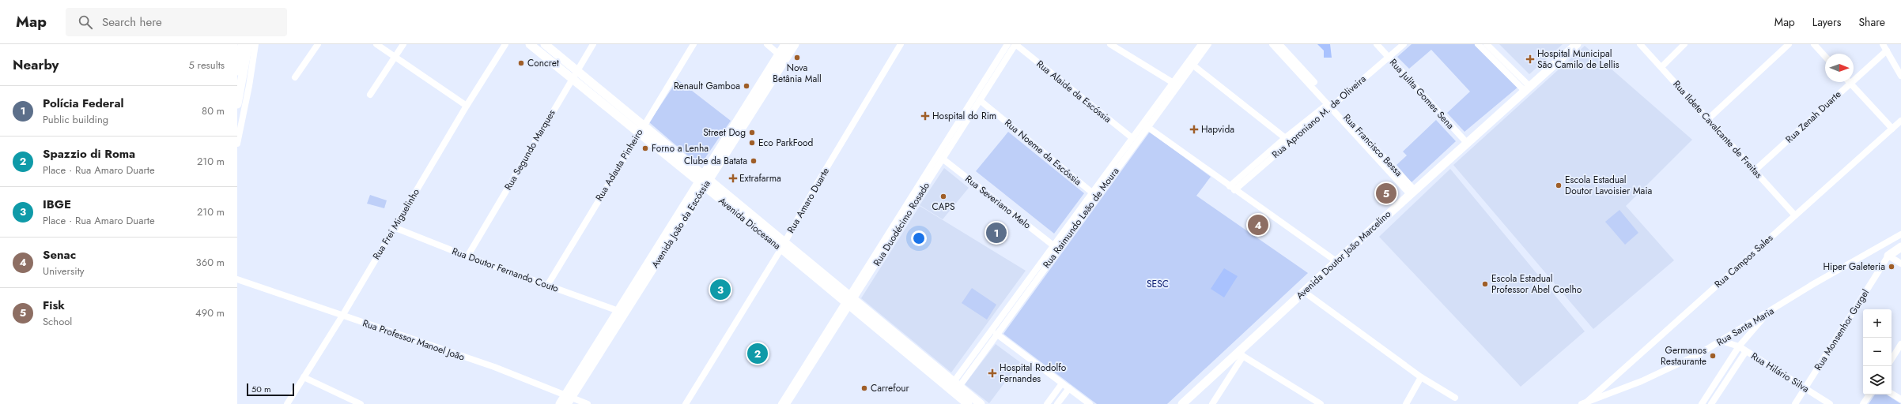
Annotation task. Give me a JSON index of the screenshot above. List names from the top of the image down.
{
  "streets": {
    "street": [
      "Rua Alaide da Escóssia",
      "Rua Julita Gomes Sena",
      "Rua Aproniano M. de Oliveira",
      "Rua Zenah Duarte",
      "Rua Ildete Cavalcante de Freitas",
      "Rua Francisco Bessa",
      "Rua Segundo Marques",
      "Rua Noeme da Escóssia",
      "Rua Adauta Pinheiro",
      "Rua Amaro Duarte",
      "Rua Severiano Melo",
      "Rua Raimundo Leão de Moura",
      "Avenida Diocesana",
      "Rua Frei Miguelinho",
      "Avenida João da Escóssia",
      "Rua Duodécimo Rosado",
      "Avenida Doutor João Marcelino",
      "Rua Campos Sales",
      "Rua Doutor Fernando Couto",
      "Rua Santa Maria",
      "Rua Monsenhor Gurgel",
      "Rua Professor Manoel João",
      "Rua Hilário Silva"
    ]
  },
  "crossings": [
    ["Rua Alaide da Escóssia", "Rua Raimundo Leão de Moura"],
    ["Rua Alaide da Escóssia", "Rua Duodécimo Rosado"],
    ["Rua Julita Gomes Sena", "Rua Aproniano M. de Oliveira"],
    ["Rua Julita Gomes Sena", "Avenida Doutor João Marcelino"],
    ["Rua Aproniano M. de Oliveira", "Rua Francisco Bessa"],
    ["Rua Zenah Duarte", "Rua Ildete Cavalcante de Freitas"],
    ["Rua Ildete Cavalcante de Freitas", "Rua Campos Sales"],
    ["Rua Francisco Bessa", "Avenida Doutor João Marcelino"],
    ["Rua Segundo Marques", "Avenida Diocesana"],
    ["Rua Segundo Marques", "Rua Doutor Fernando Couto"],
    ["Rua Noeme da Escóssia", "Rua Raimundo Leão de Moura"],
    ["Rua Noeme da Escóssia", "Rua Duodécimo Rosado"],
    ["Rua Adauta Pinheiro", "Avenida Diocesana"],
    ["Rua Adauta Pinheiro", "Rua Doutor Fernando Couto"],
    ["Rua Amaro Duarte", "Avenida Diocesana"],
    ["Rua Severiano Melo", "Rua Raimundo Leão de Moura"],
    ["Rua Severiano Melo", "Rua Duodécimo Rosado"],
    ["Rua Raimundo Leão de Moura", "Avenida Diocesana"],
    ["Avenida Diocesana", "Avenida João da Escóssia"],
    ["Avenida Diocesana", "Rua Duodécimo Rosado"],
    ["Rua Frei Miguelinho", "Rua Doutor Fernando Couto"],
    ["Rua Frei Miguelinho", "Rua Professor Manoel João"],
    ["Avenida João da Escóssia", "Rua Doutor Fernando Couto"],
    ["Avenida João da Escóssia", "Rua Professor Manoel João"],
    ["Rua Campos Sales", "Rua Santa Maria"],
    ["Rua Santa Maria", "Rua Hilário Silva"],
    ["Rua Monsenhor Gurgel", "Rua Hilário Silva"]
  ],
  "parks": ["SESC"],
  "places": {
    "other": [
      "Nova Betânia Mall",
      "Concret",
      "Renault Gamboa",
      "Street Dog",
      "Eco ParkFood",
      "Forno a Lenha",
      "Clube da Batata",
      "Escola Estadual Doutor Lavoisier Maia",
      "CAPS",
      "Hiper Galeteria",
      "Escola Estadual Professor Abel Coelho",
      "Germanos Restaurante",
      "Carrefour"
    ],
    "health": [
      "Hospital Municipal São Camilo de Lellis",
      "Hospital do Rim",
      "Hapvida",
      "Extrafarma",
      "Hospital Rodolfo Fernandes"
    ]
  },
  "scale_bar": "50 m",
  "north": "right",
  "page": {
    "header": "Map",
    "search": "Search here",
    "nav": ["Map", "Layers", "Share"],
    "heading": ["Nearby", "5 results"],
    "list": [
      {
        "mark": "1",
        "name": "Polícia Federal",
        "note": "Public building",
        "value": "80 m"
      },
      {
        "mark": "2",
        "name": "Spazzio di Roma",
        "note": "Place · Rua Amaro Duarte",
        "value": "210 m"
      },
      {
        "mark": "3",
        "name": "IBGE",
        "note": "Place · Rua Amaro Duarte",
        "value": "210 m"
      },
      {
        "mark": "4",
        "name": "Senac",
        "note": "University",
        "value": "360 m"
      },
      {
        "mark": "5",
        "name": "Fisk",
        "note": "School",
        "value": "490 m"
      }
    ],
    "pins": [
      "5",
      "4",
      "1",
      "3",
      "2"
    ],
    "map_buttons": ["+", "−"],
    "scale": "50 m"
  }
}
